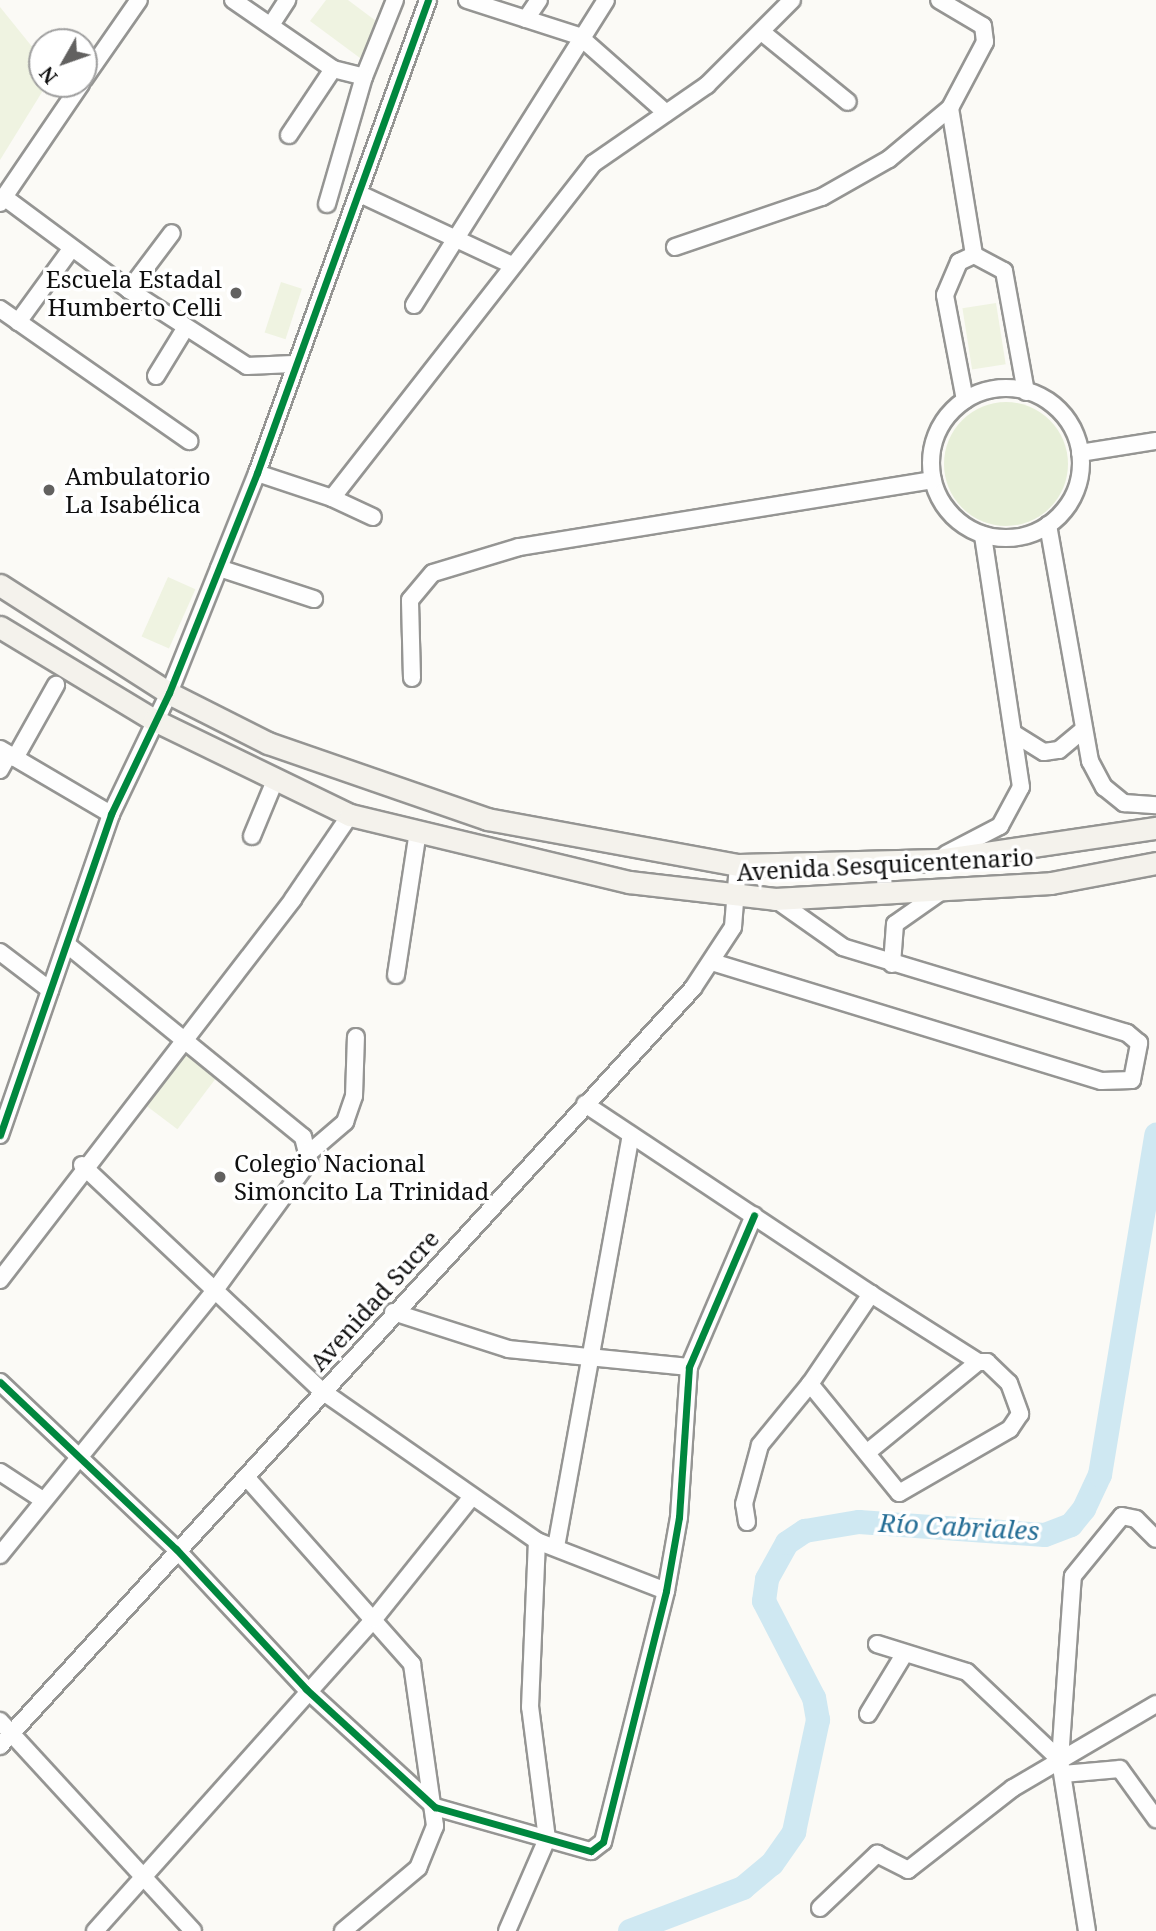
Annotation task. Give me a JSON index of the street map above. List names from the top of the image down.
{
  "streets": {
    "main road": ["Avenida Sesquicentenario"],
    "street": ["Avenidad Sucre"]
  },
  "crossings": [
    ["Avenida Sesquicentenario", "Avenidad Sucre"]
  ],
  "water": ["Río Cabriales"],
  "places": ["Escuela Estadal Humberto Celli", "Ambulatorio La Isabélica", "Colegio Nacional Simoncito La Trinidad"],
  "north": "bottom left"
}
